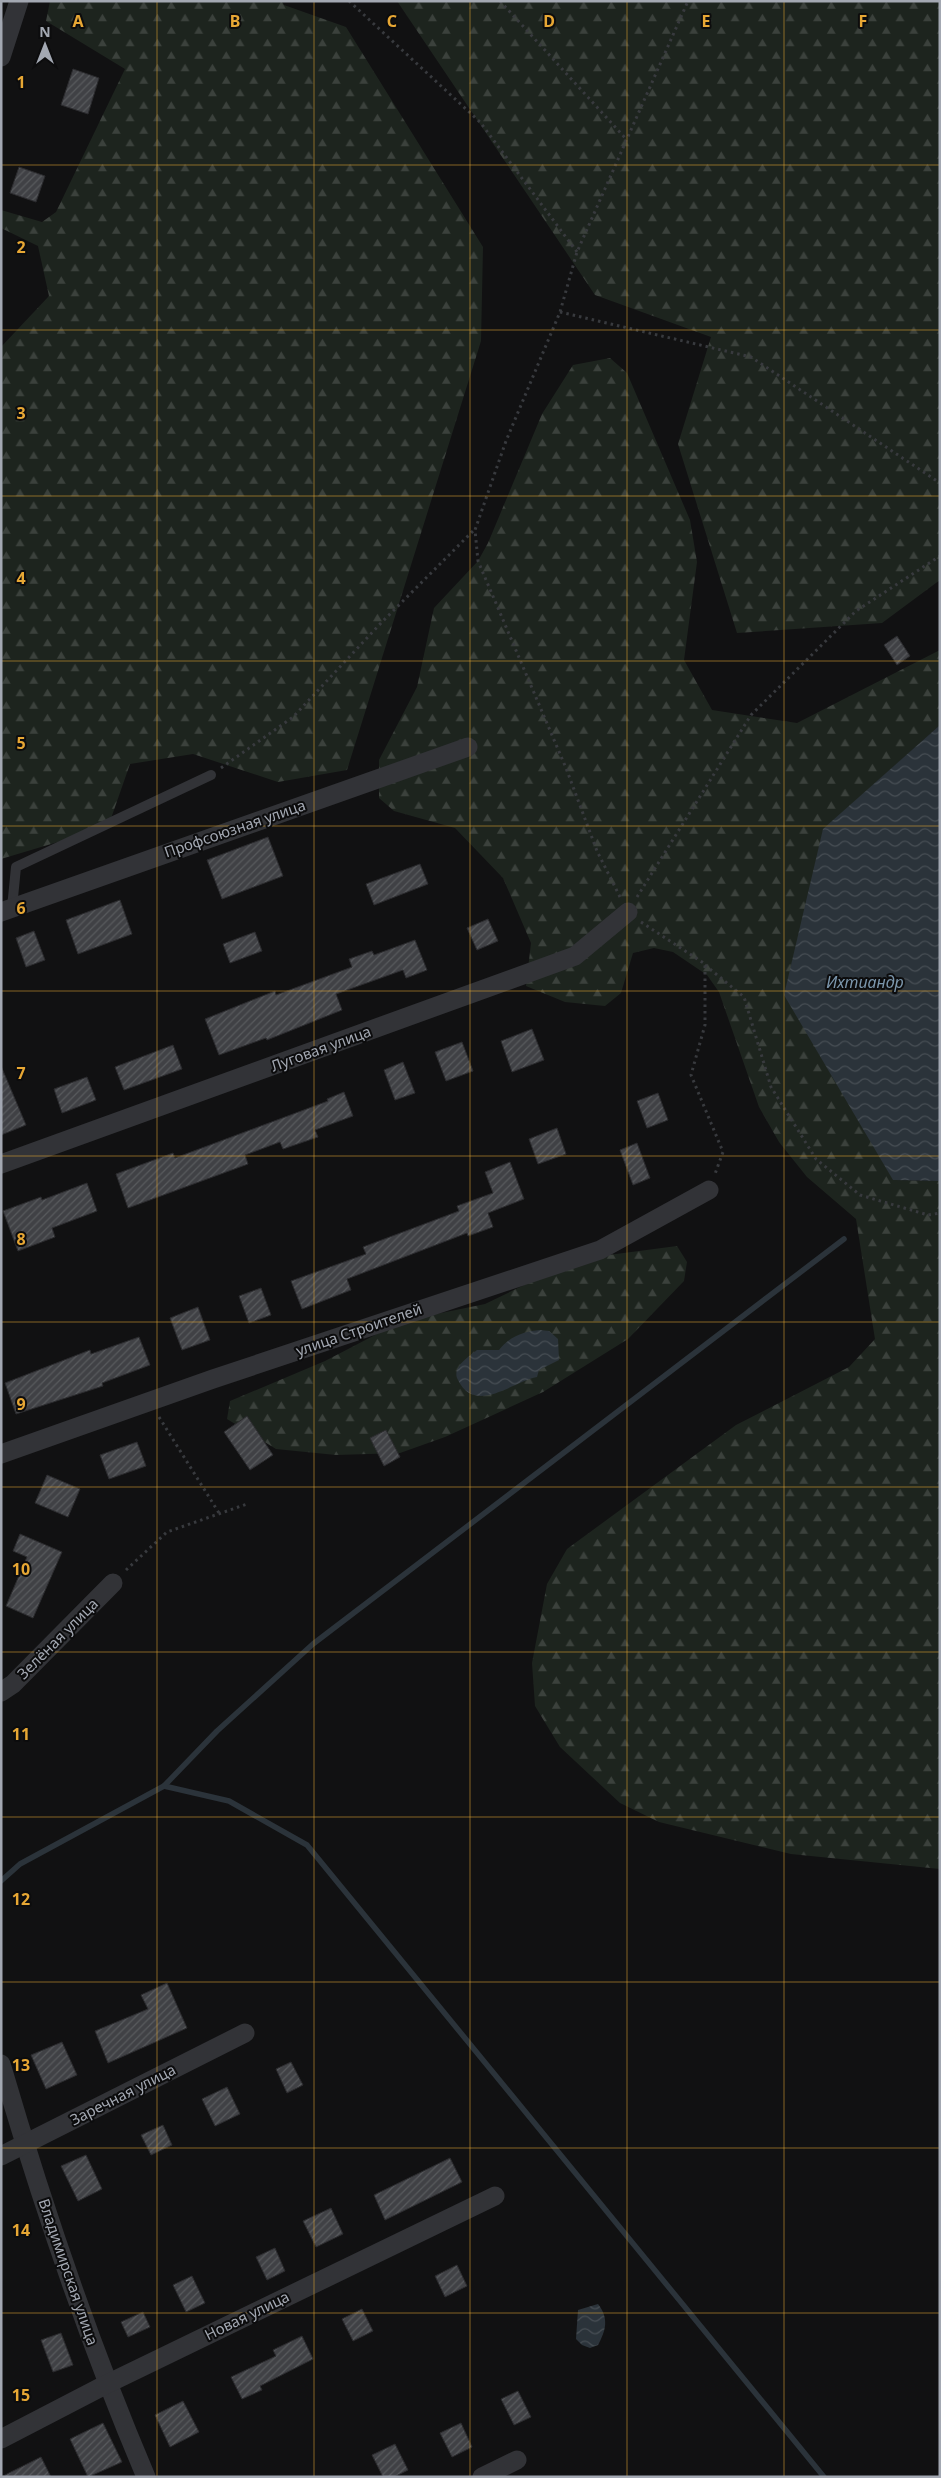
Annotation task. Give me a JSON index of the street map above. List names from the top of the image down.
{
  "streets": {
    "street": [
      "Профсоюзная улица",
      "Луговая улица",
      "улица Строителей",
      "Зелёная улица",
      "Заречная улица",
      "Владимирская улица",
      "Новая улица"
    ]
  },
  "crossings": [
    ["Заречная улица", "Владимирская улица"],
    ["Владимирская улица", "Новая улица"]
  ],
  "water": ["Ихтиандр"],
  "north": "top",
  "grid": {
    "columns": [
      "A",
      "B",
      "C",
      "D",
      "E",
      "F"
    ],
    "rows": [
      "1",
      "2",
      "3",
      "4",
      "5",
      "6",
      "7",
      "8",
      "9",
      "10",
      "11",
      "12",
      "13",
      "14",
      "15"
    ]
  }
}
